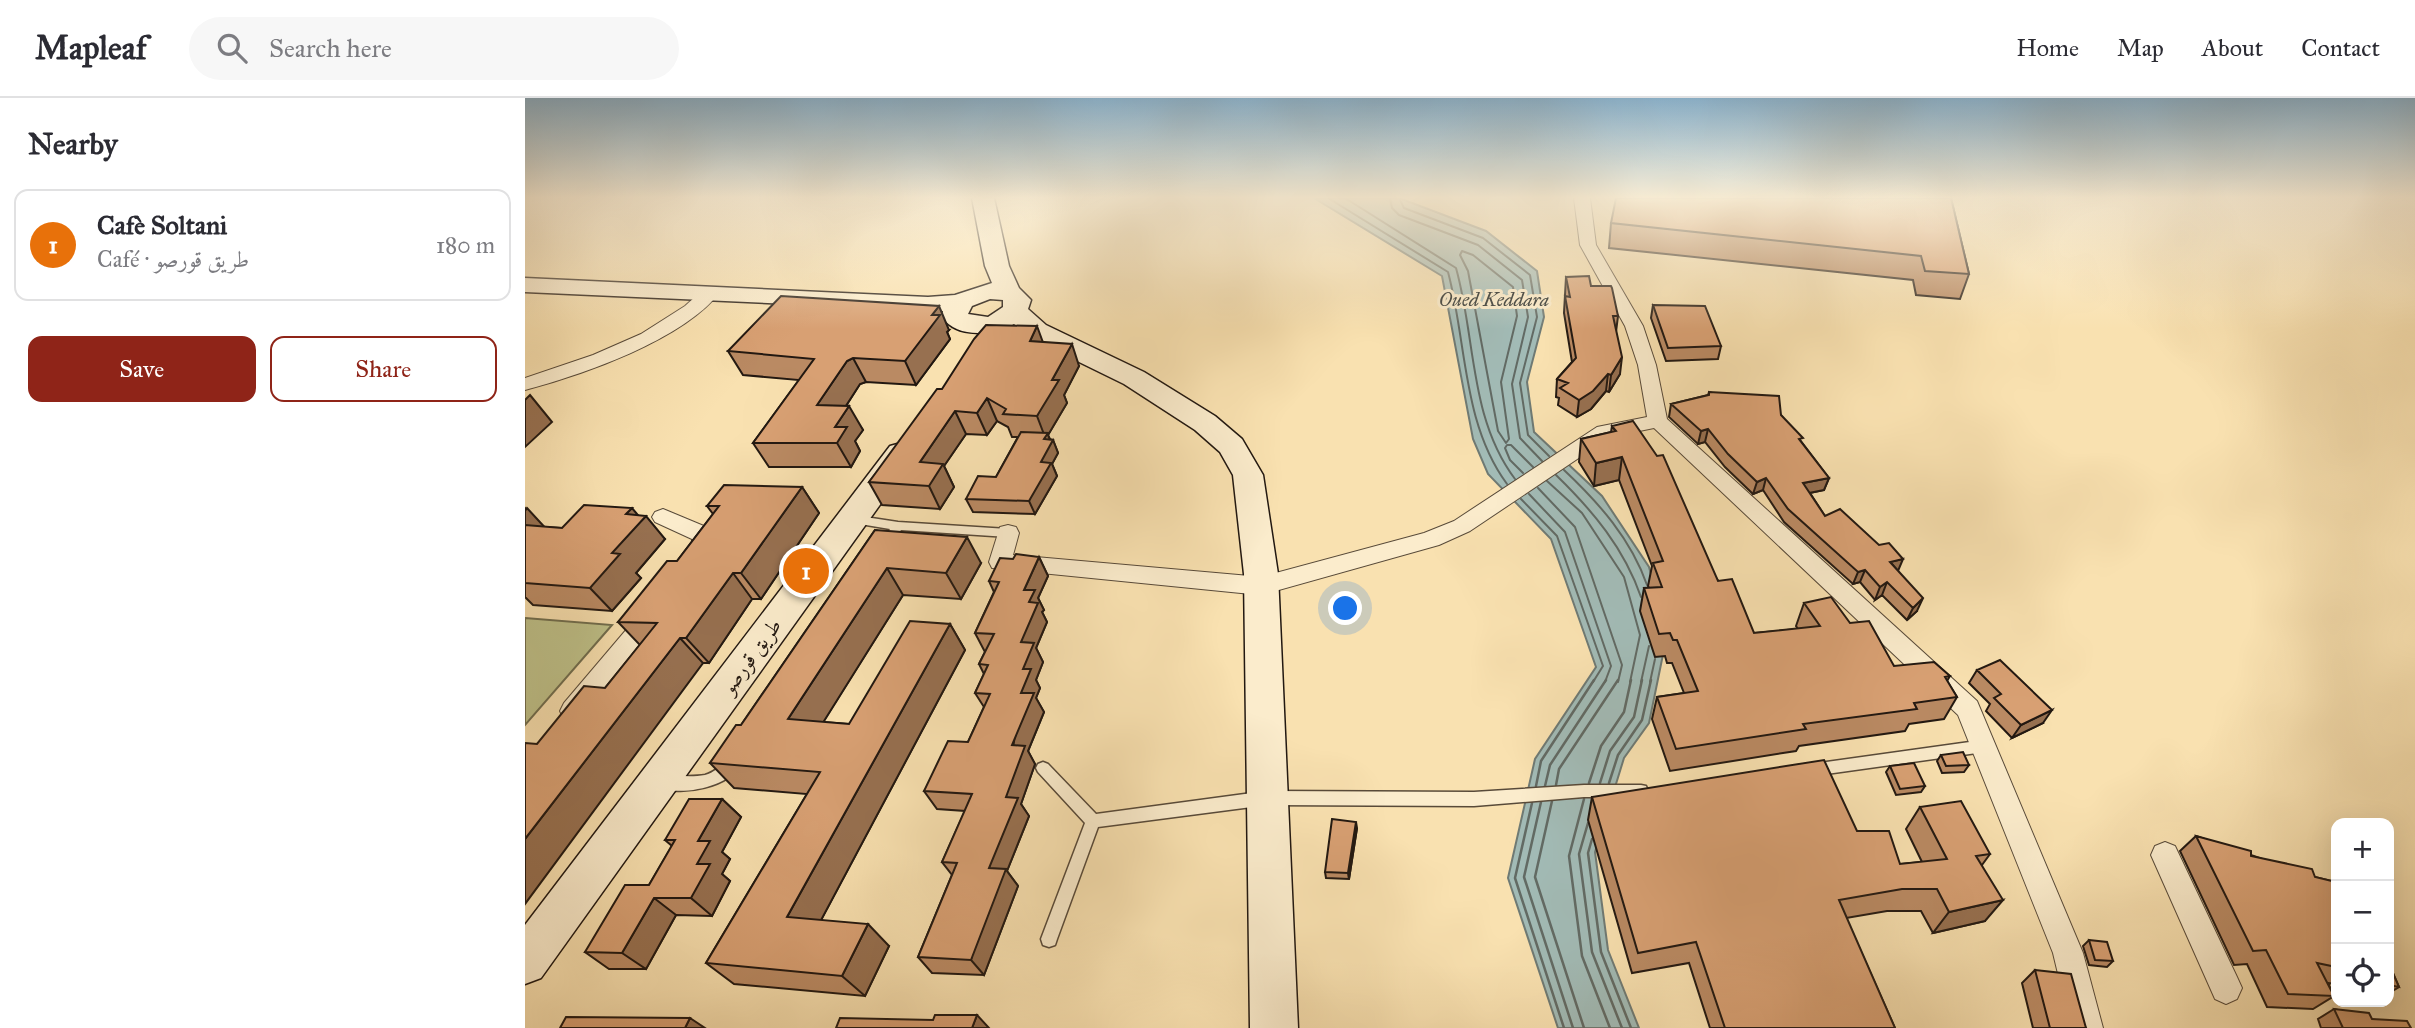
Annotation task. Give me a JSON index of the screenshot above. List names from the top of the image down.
{
  "streets": {
    "main road": ["طريق قورصو"]
  },
  "water": ["Oued Keddara"],
  "page": {
    "header": "Mapleaf",
    "search": "Search here",
    "nav": [
      "Home",
      "Map",
      "About",
      "Contact"
    ],
    "heading": "Nearby",
    "list": [
      {
        "mark": "1",
        "name": "Cafè Soltani",
        "note": "Café · طريق قورصو",
        "value": "180 m"
      }
    ],
    "buttons": ["Save", "Share"],
    "pins": "1",
    "map_buttons": ["+", "−"]
  }
}
